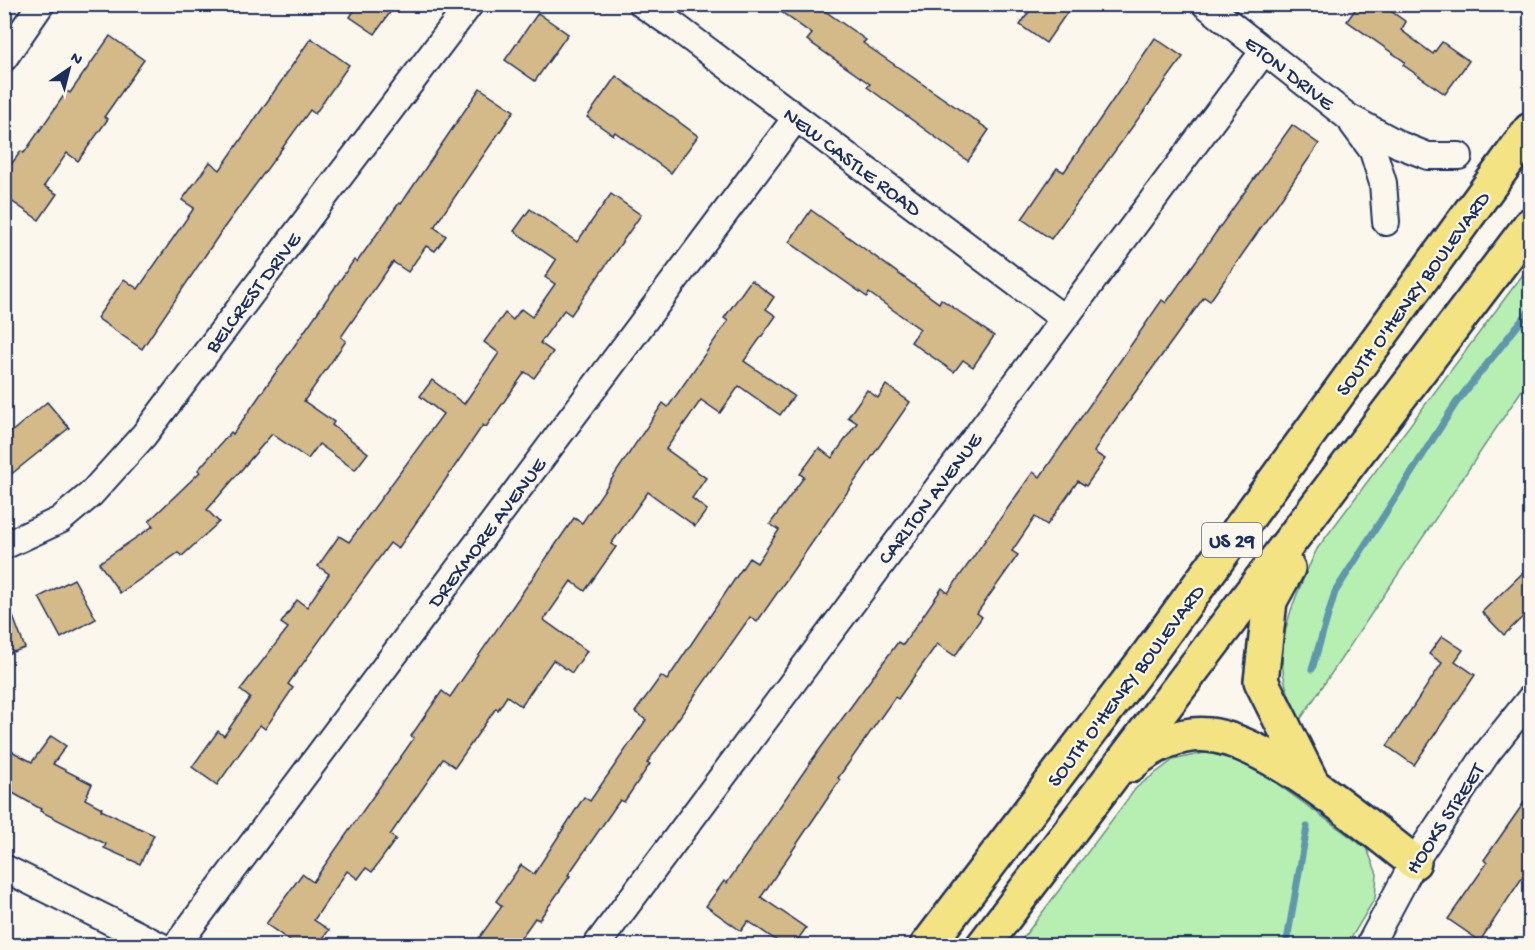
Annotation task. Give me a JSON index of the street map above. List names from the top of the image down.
{
  "streets": {
    "highway": ["SOUTH O'HENRY BOULEVARD", "US 29"],
    "street": [
      "ETON DRIVE",
      "NEW CASTLE ROAD",
      "BELCREST DRIVE",
      "CARLTON AVENUE",
      "DREXMORE AVENUE",
      "HOOKS STREET"
    ]
  },
  "crossings": [
    ["ETON DRIVE", "CARLTON AVENUE"],
    ["NEW CASTLE ROAD", "CARLTON AVENUE"],
    ["NEW CASTLE ROAD", "DREXMORE AVENUE"]
  ],
  "north": "top right"
}
